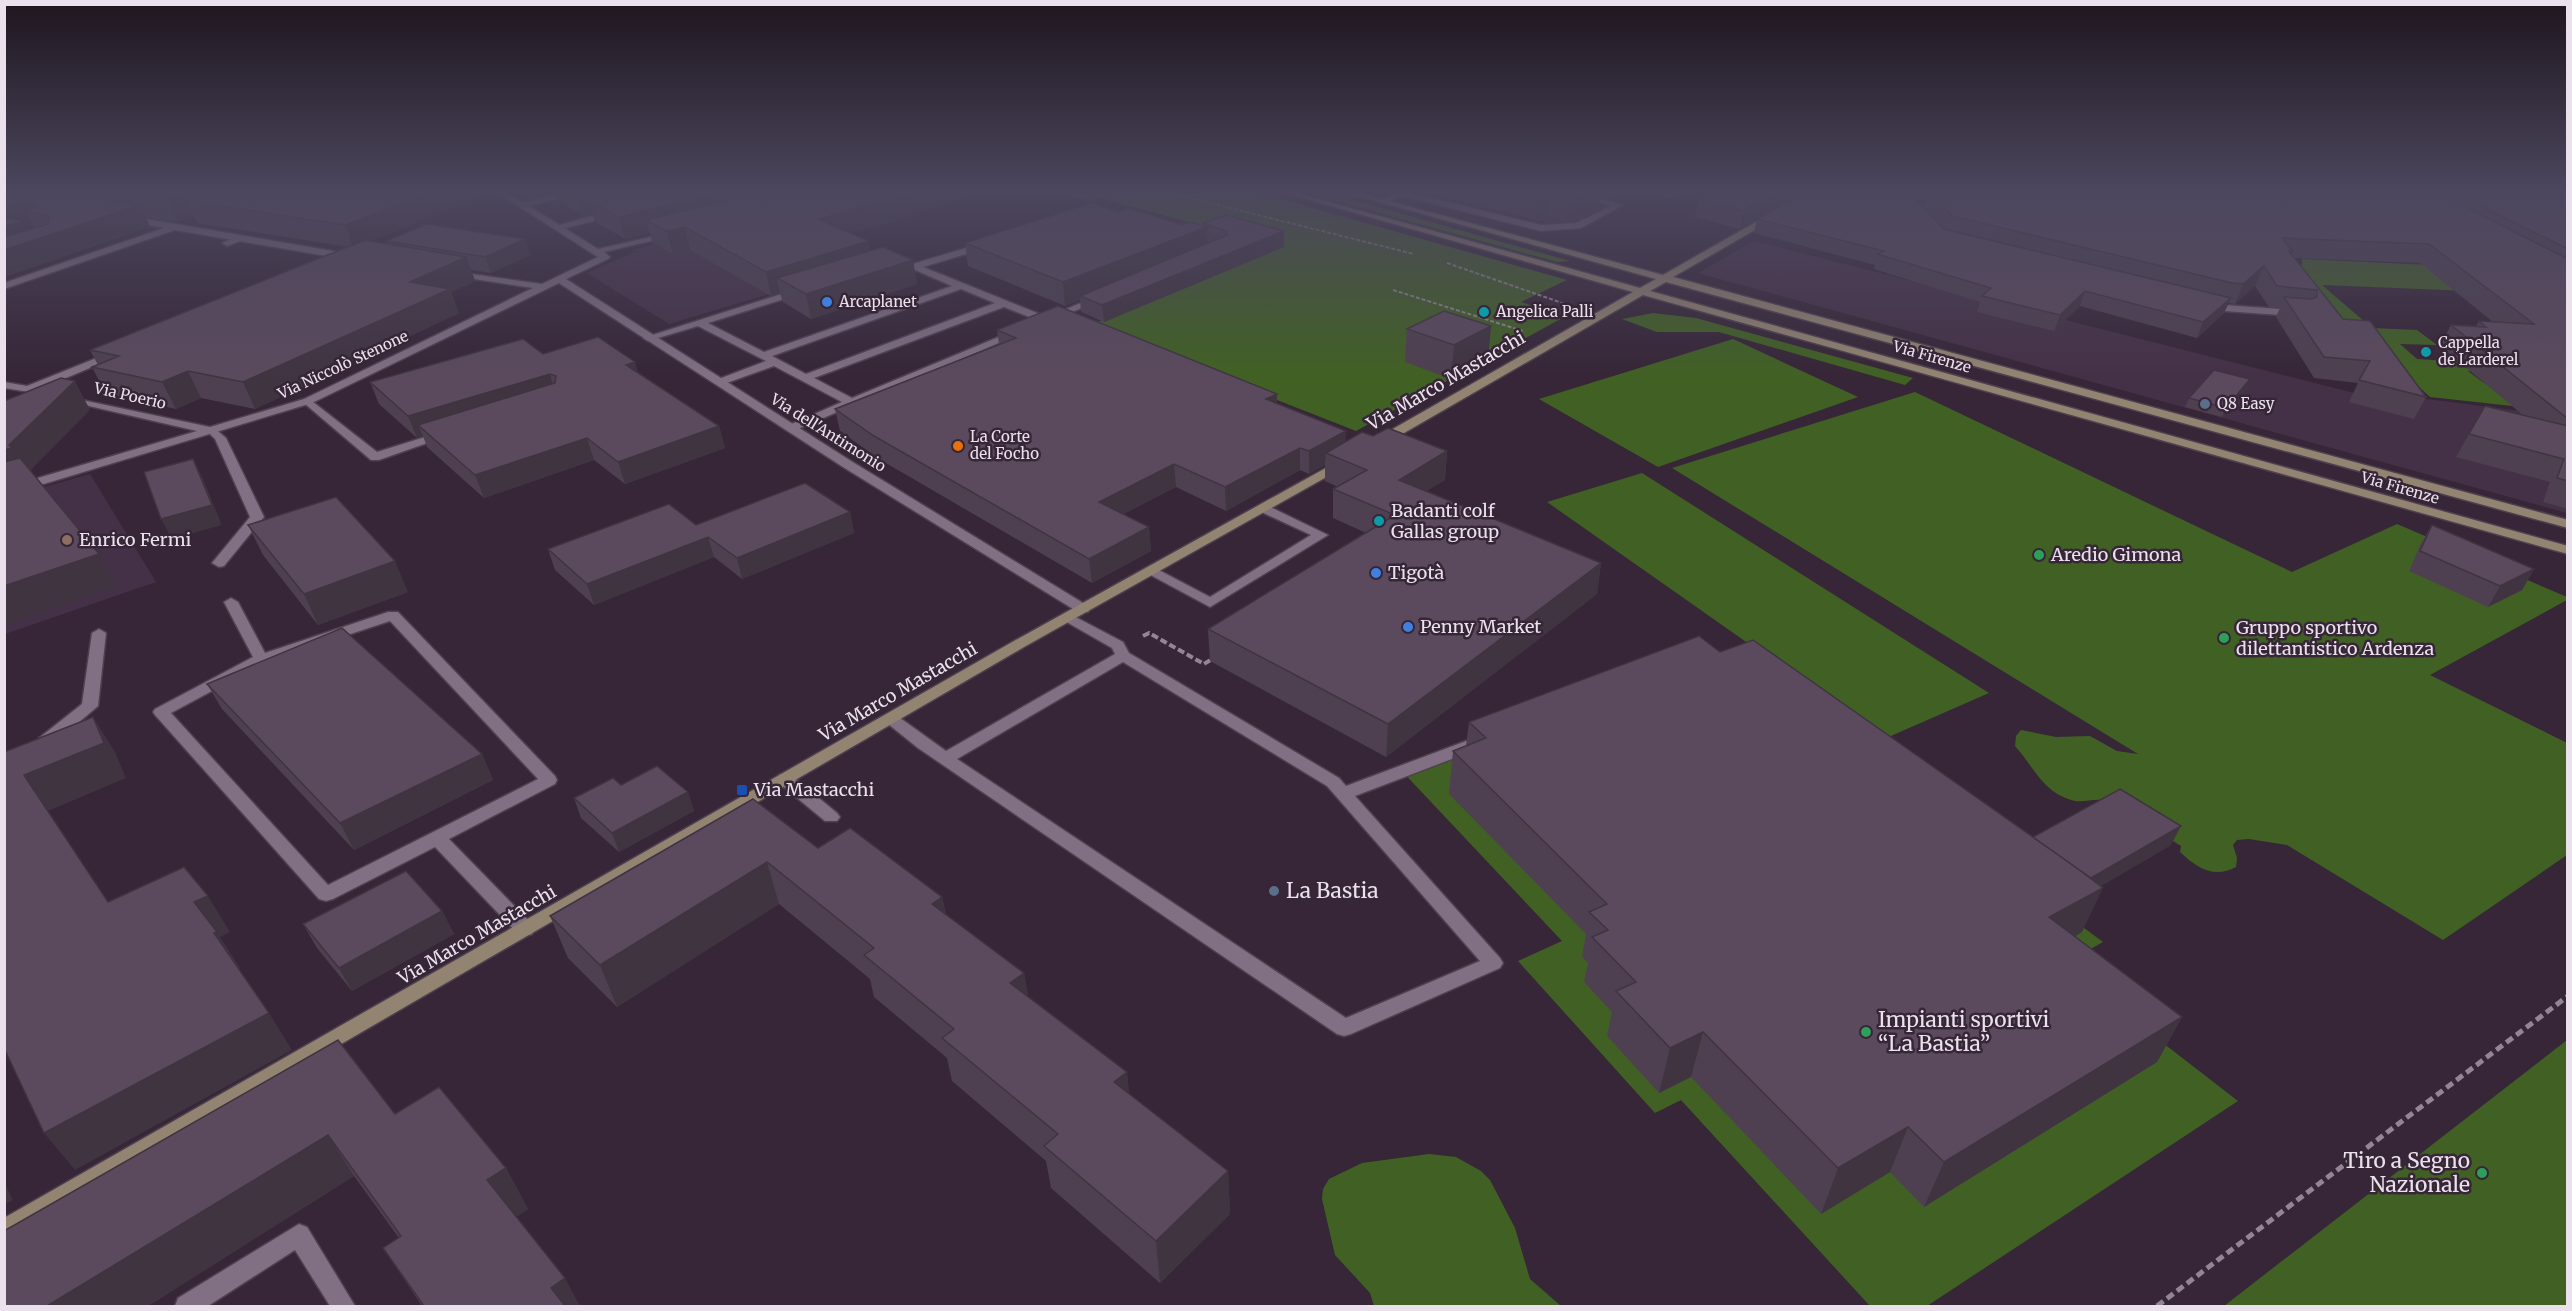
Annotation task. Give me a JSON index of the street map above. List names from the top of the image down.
{
  "streets": {
    "main road": ["Via Firenze", "Via Marco Mastacchi"],
    "street": ["Via Niccolò Stenone", "Via Poerio", "Via dell'Antimonio"]
  },
  "crossings": [
    ["Via Firenze", "Via Marco Mastacchi"],
    ["Via Niccolò Stenone", "Via Poerio"],
    ["Via Niccolò Stenone", "Via dell'Antimonio"],
    ["Via Marco Mastacchi", "Via dell'Antimonio"]
  ],
  "places": {
    "other": [
      "Arcaplanet",
      "Angelica Palli",
      "Cappella de Larderel",
      "Q8 Easy",
      "La Corte del Focho",
      "Badanti colf Gallas group",
      "Enrico Fermi",
      "Aredio Gimona",
      "Tigotà",
      "Penny Market",
      "Gruppo sportivo dilettantistico Ardenza",
      "La Bastia",
      "Impianti sportivi “La Bastia”",
      "Tiro a Segno Nazionale"
    ],
    "transit": ["Via Mastacchi"]
  }
}
